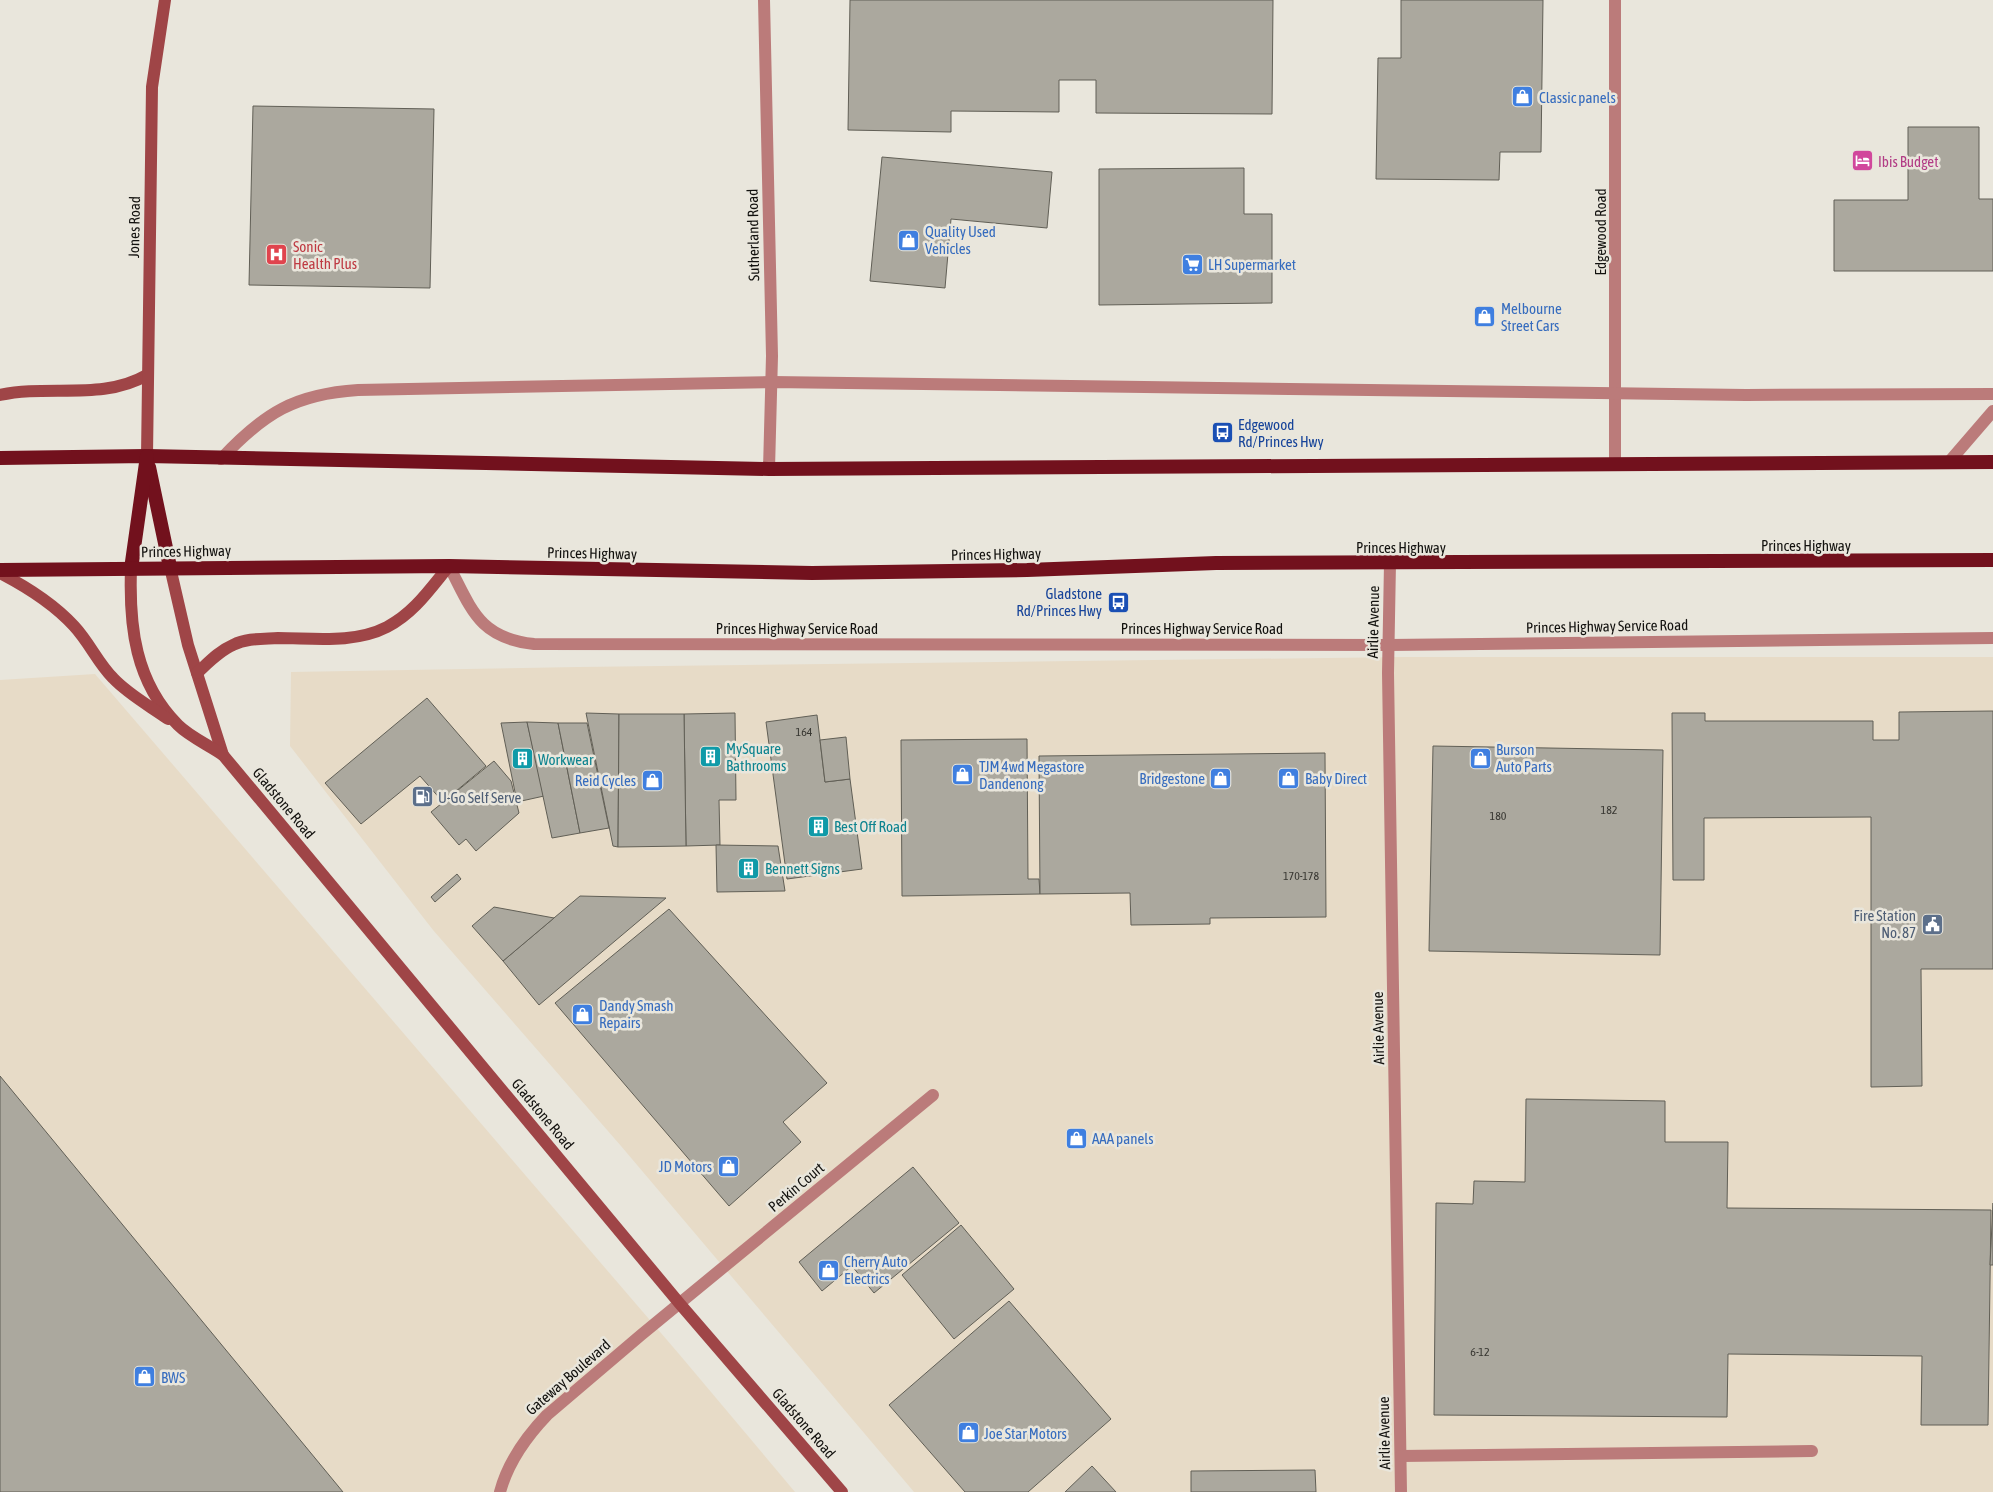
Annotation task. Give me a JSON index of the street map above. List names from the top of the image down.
{
  "streets": {
    "highway": ["Princes Highway"],
    "main road": ["Jones Road", "Gladstone Road"],
    "street": [
      "Edgewood Road",
      "Sutherland Road",
      "Airlie Avenue",
      "Princes Highway Service Road",
      "Perkin Court",
      "Gateway Boulevard"
    ]
  },
  "crossings": [
    ["Princes Highway", "Airlie Avenue"],
    ["Princes Highway", "Princes Highway Service Road"],
    ["Princes Highway", "Gladstone Road"],
    ["Airlie Avenue", "Princes Highway Service Road"],
    ["Gladstone Road", "Perkin Court"],
    ["Gladstone Road", "Gateway Boulevard"],
    ["Perkin Court", "Gateway Boulevard"]
  ],
  "places": {
    "shop": [
      "Classic panels",
      "Quality Used Vehicles",
      "Melbourne Street Cars",
      "Burson Auto Parts",
      "TJM 4wd Megastore Dandenong",
      "Bridgestone",
      "Baby Direct",
      "Reid Cycles",
      "Dandy Smash Repairs",
      "AAA panels",
      "JD Motors",
      "Cherry Auto Electrics",
      "BWS",
      "Joe Star Motors"
    ],
    "hotel": ["Ibis Budget"],
    "hospital": ["Sonic Health Plus"],
    "supermarket": ["LH Supermarket"],
    "bus stop": ["Edgewood Rd/Princes Hwy", "Gladstone Rd/Princes Hwy"],
    "building": [
      "MySquare Bathrooms",
      "Workwear",
      "Best Off Road",
      "Bennett Signs"
    ],
    "fuel station": ["U-Go Self Serve"],
    "public building": ["Fire Station No. 87"]
  },
  "house_numbers": [
    "164",
    "182",
    "180",
    "170-178",
    "6-12"
  ]
}
